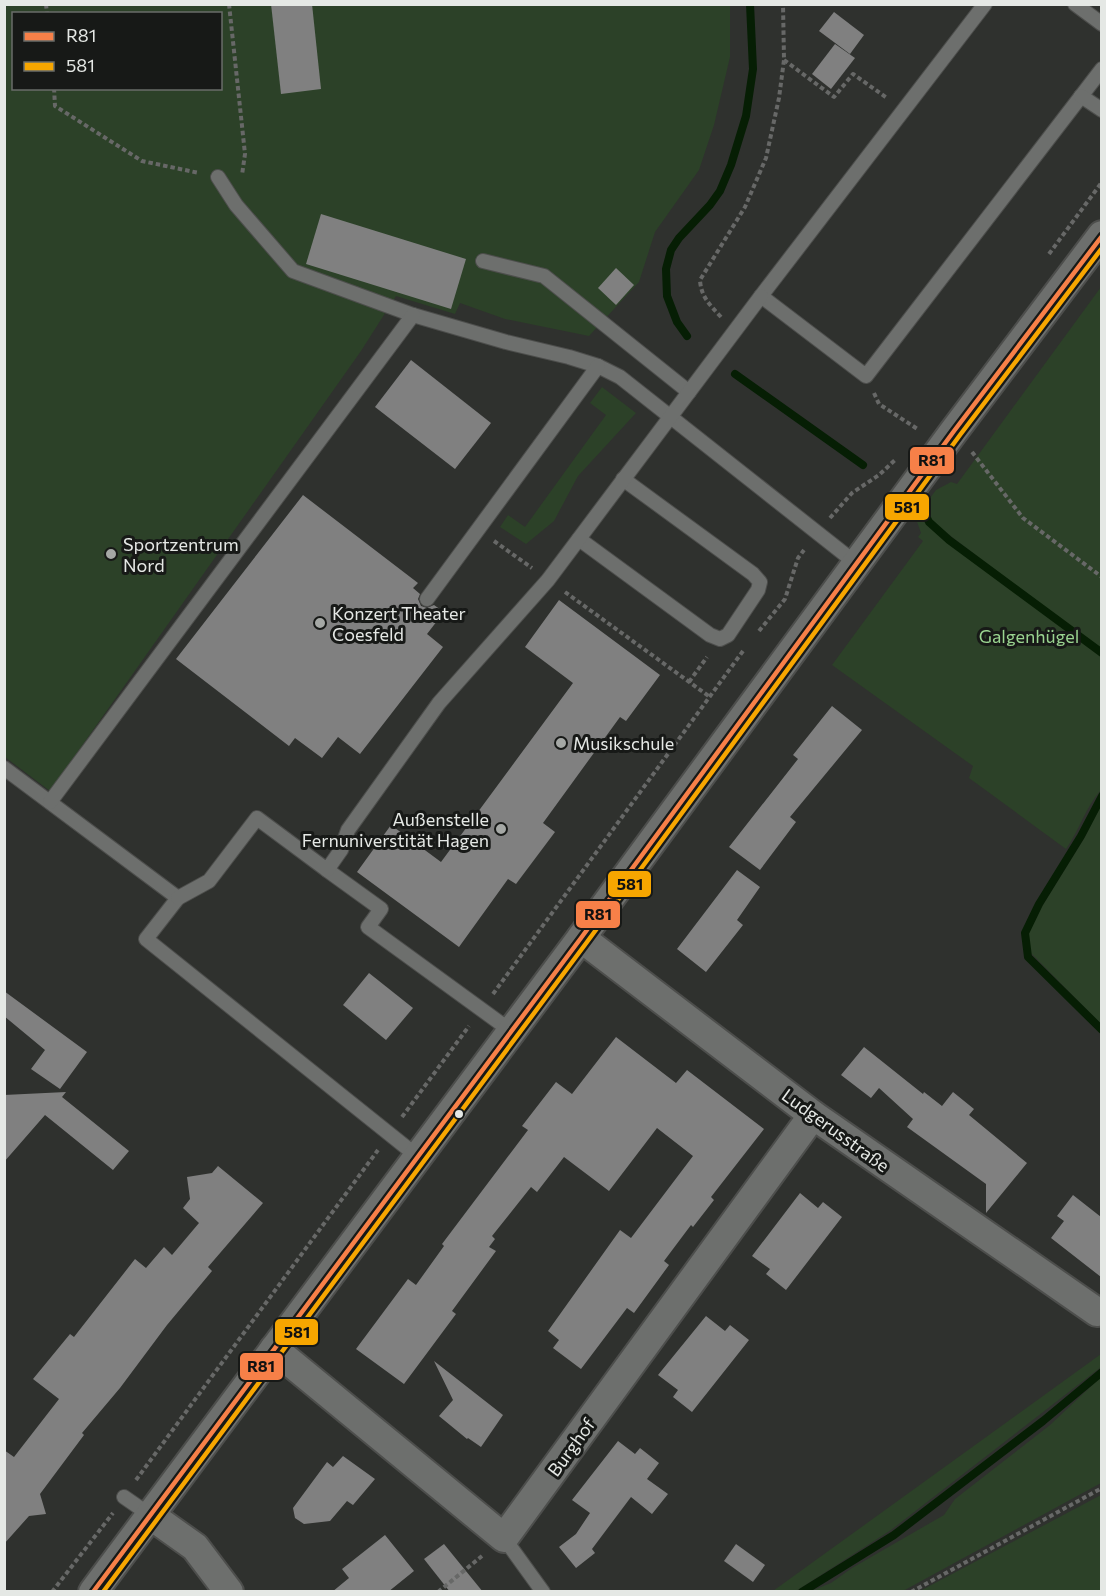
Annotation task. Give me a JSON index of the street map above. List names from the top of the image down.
{
  "streets": {
    "street": ["Ludgerusstraße", "Burghof"]
  },
  "crossings": [
    ["Ludgerusstraße", "Burghof"]
  ],
  "parks": ["Galgenhügel"],
  "places": [
    "Sportzentrum Nord",
    "Konzert Theater Coesfeld",
    "Musikschule",
    "Außenstelle Fernuniverstität Hagen"
  ],
  "lines": ["transit line R81", "transit line 581"],
  "legend": ["R81", "581"]
}
